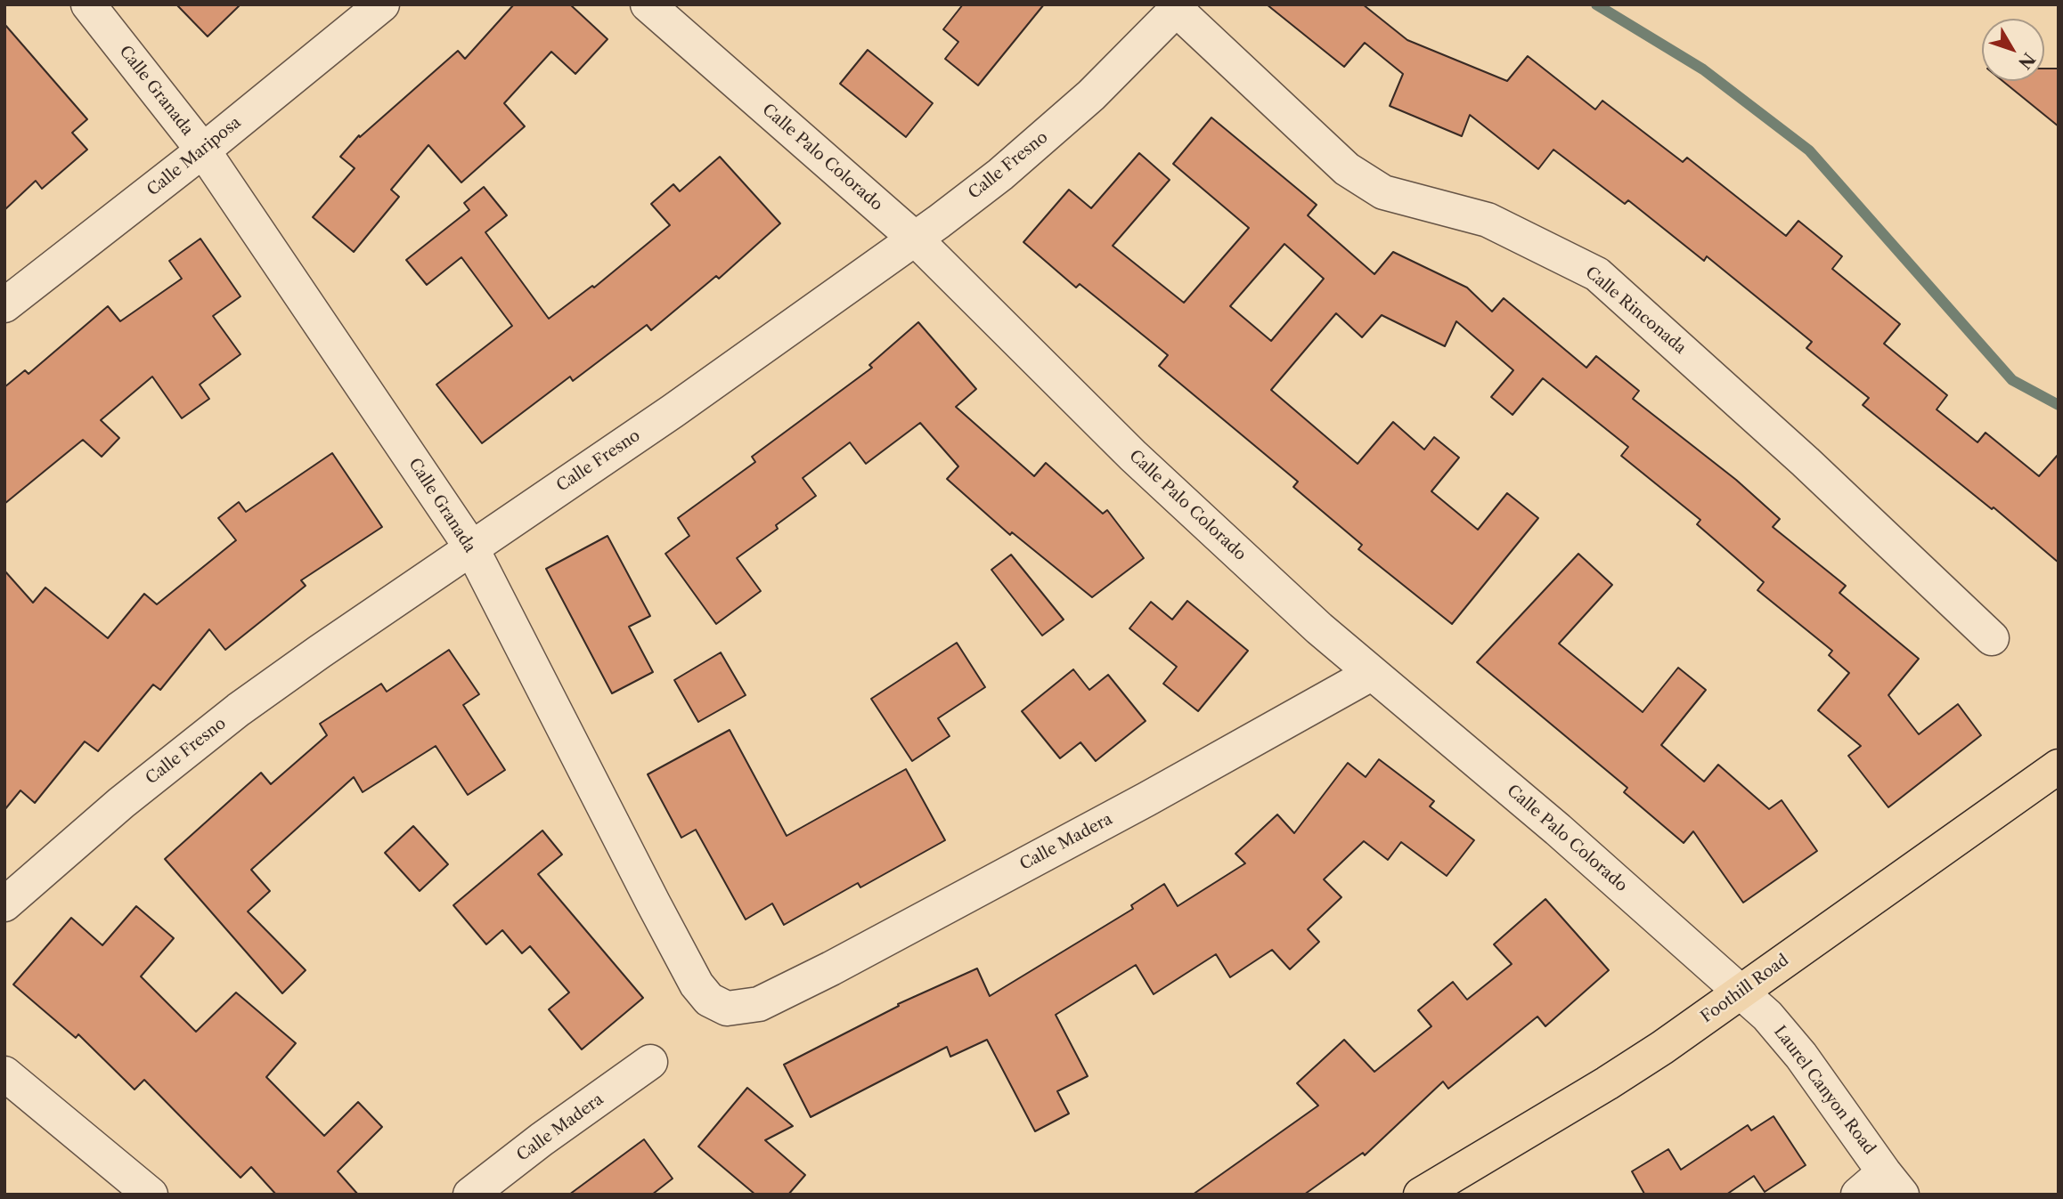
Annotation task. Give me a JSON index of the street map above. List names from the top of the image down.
{
  "streets": {
    "main road": ["Foothill Road"],
    "street": [
      "Calle Granada",
      "Calle Mariposa",
      "Calle Palo Colorado",
      "Calle Fresno",
      "Calle Rinconada",
      "Calle Madera",
      "Laurel Canyon Road"
    ]
  },
  "crossings": [
    ["Calle Granada", "Calle Mariposa"],
    ["Calle Granada", "Calle Fresno"],
    ["Calle Granada", "Calle Madera"],
    ["Calle Palo Colorado", "Calle Fresno"],
    ["Calle Palo Colorado", "Calle Madera"],
    ["Calle Palo Colorado", "Foothill Road"],
    ["Calle Palo Colorado", "Laurel Canyon Road"],
    ["Calle Fresno", "Calle Rinconada"],
    ["Foothill Road", "Laurel Canyon Road"]
  ],
  "north": "bottom right"
}
